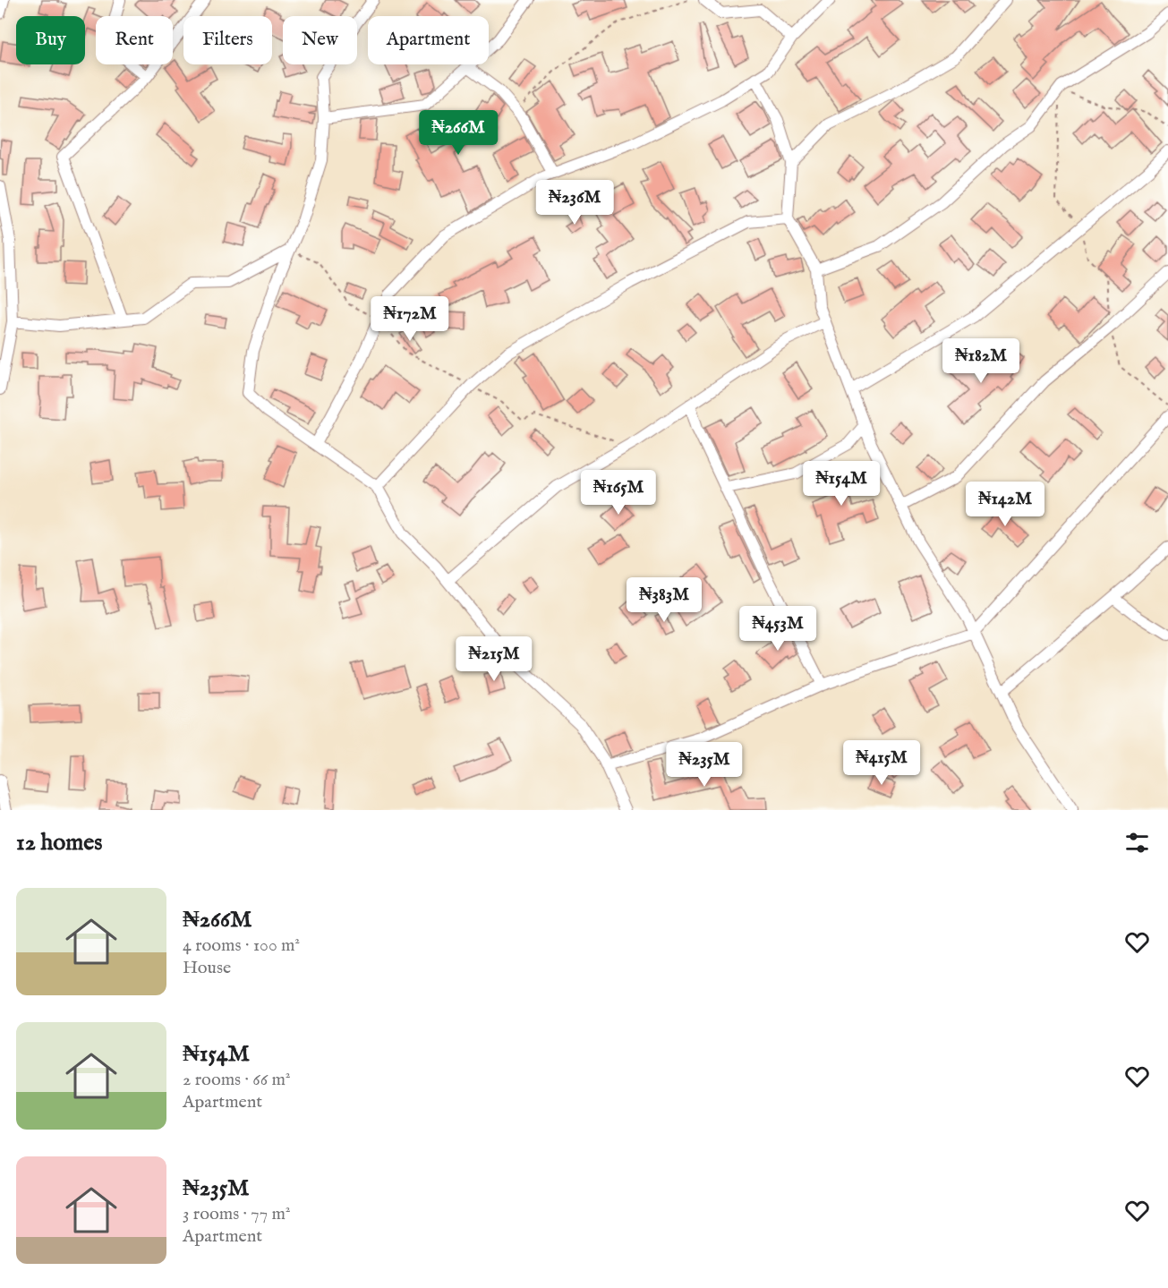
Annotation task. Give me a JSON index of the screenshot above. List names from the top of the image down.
{
  "page": {
    "chip": [
      "Buy",
      "Rent",
      "Filters",
      "New",
      "Apartment"
    ],
    "price": [
      "₦266M",
      "₦236M",
      "₦172M",
      "₦182M",
      "₦154M",
      "₦165M",
      "₦142M",
      "₦383M",
      "₦453M",
      "₦215M",
      "₦415M",
      "₦235M"
    ],
    "heading": "12 homes",
    "list": [
      {
        "name": "₦266M",
        "note": "4 rooms · 100 m² · House"
      },
      {
        "name": "₦154M",
        "note": "2 rooms · 66 m² · Apartment"
      },
      {
        "name": "₦235M",
        "note": "3 rooms · 77 m² · Apartment"
      }
    ]
  }
}
